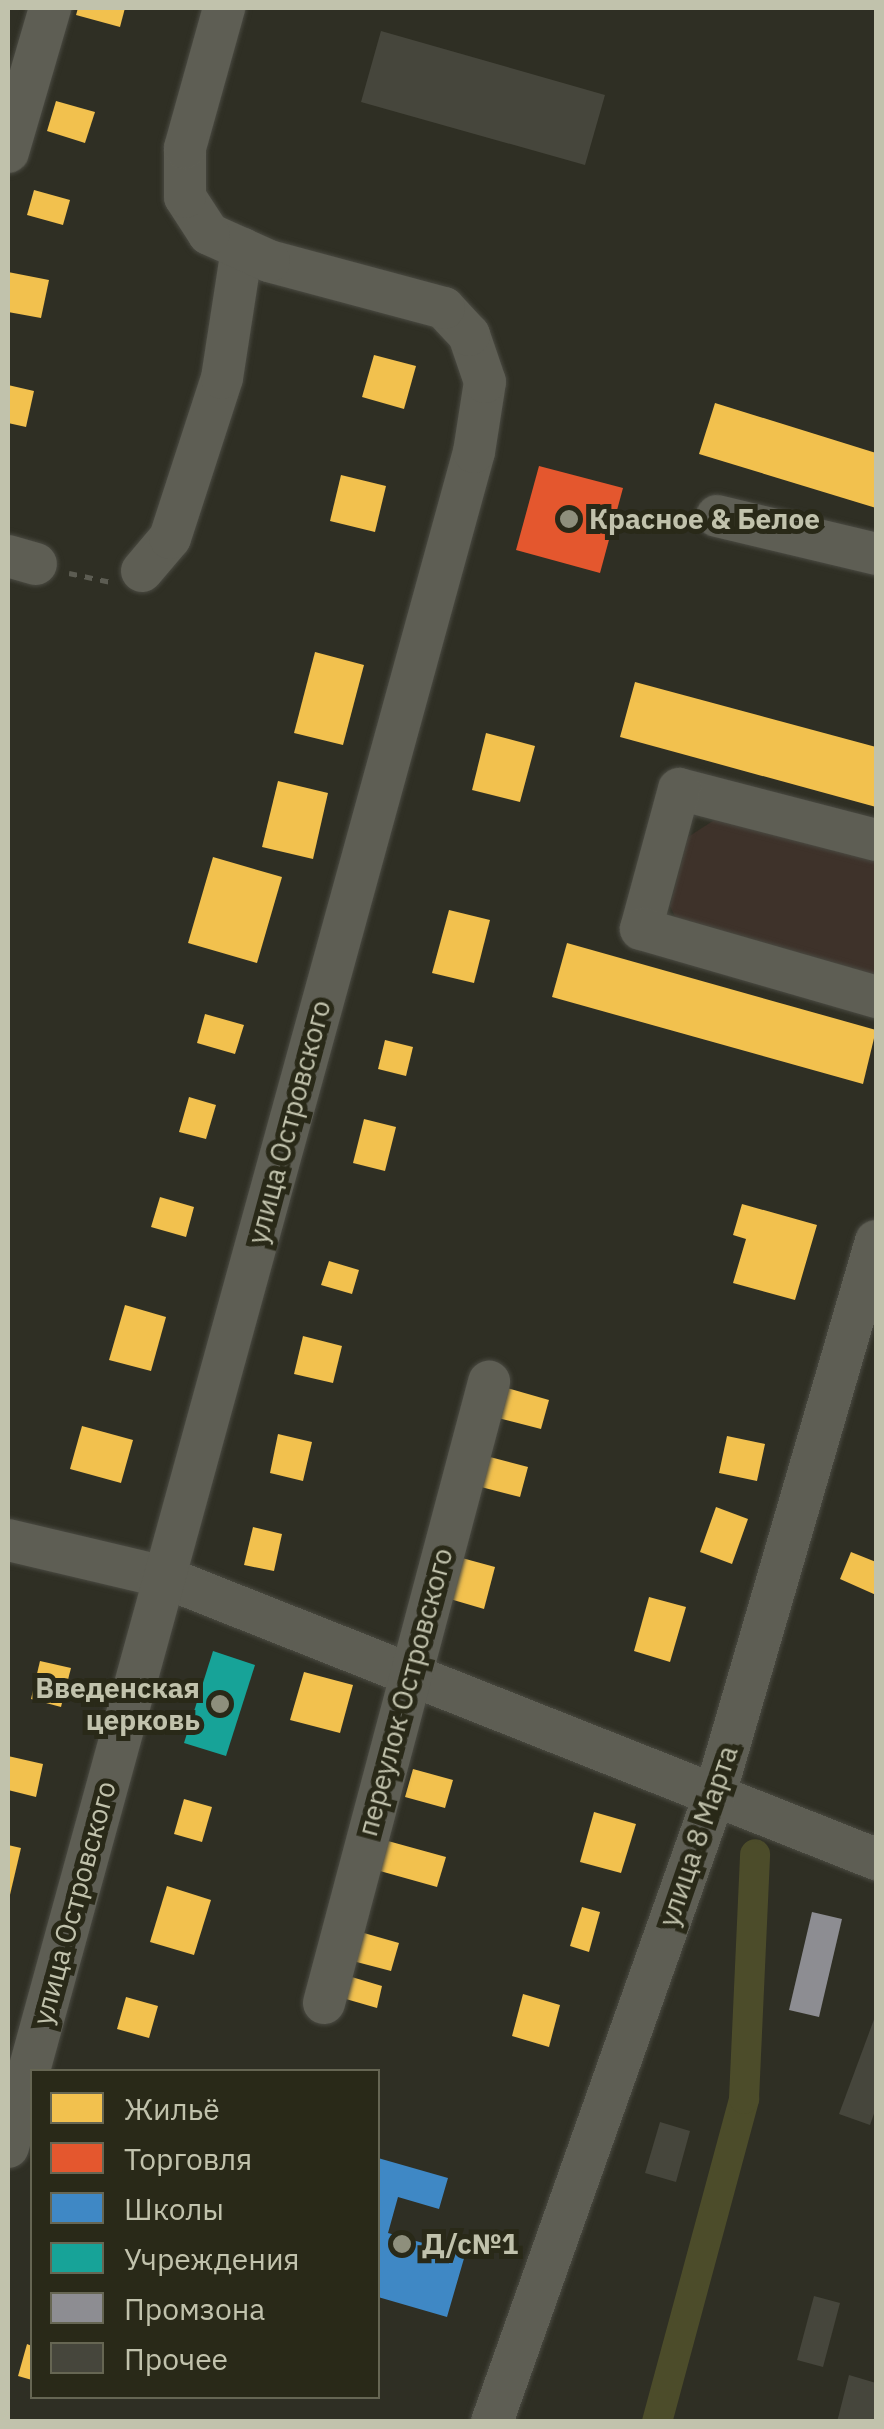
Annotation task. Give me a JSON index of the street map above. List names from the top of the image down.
{
  "streets": {
    "street": ["улица Островского", "переулок Островского", "улица 8 Марта"]
  },
  "places": ["Красное & Белое", "Введенская церковь", "Д/с№1"],
  "legend": [
    "Жильё",
    "Торговля",
    "Школы",
    "Учреждения",
    "Промзона",
    "Прочее"
  ]
}
